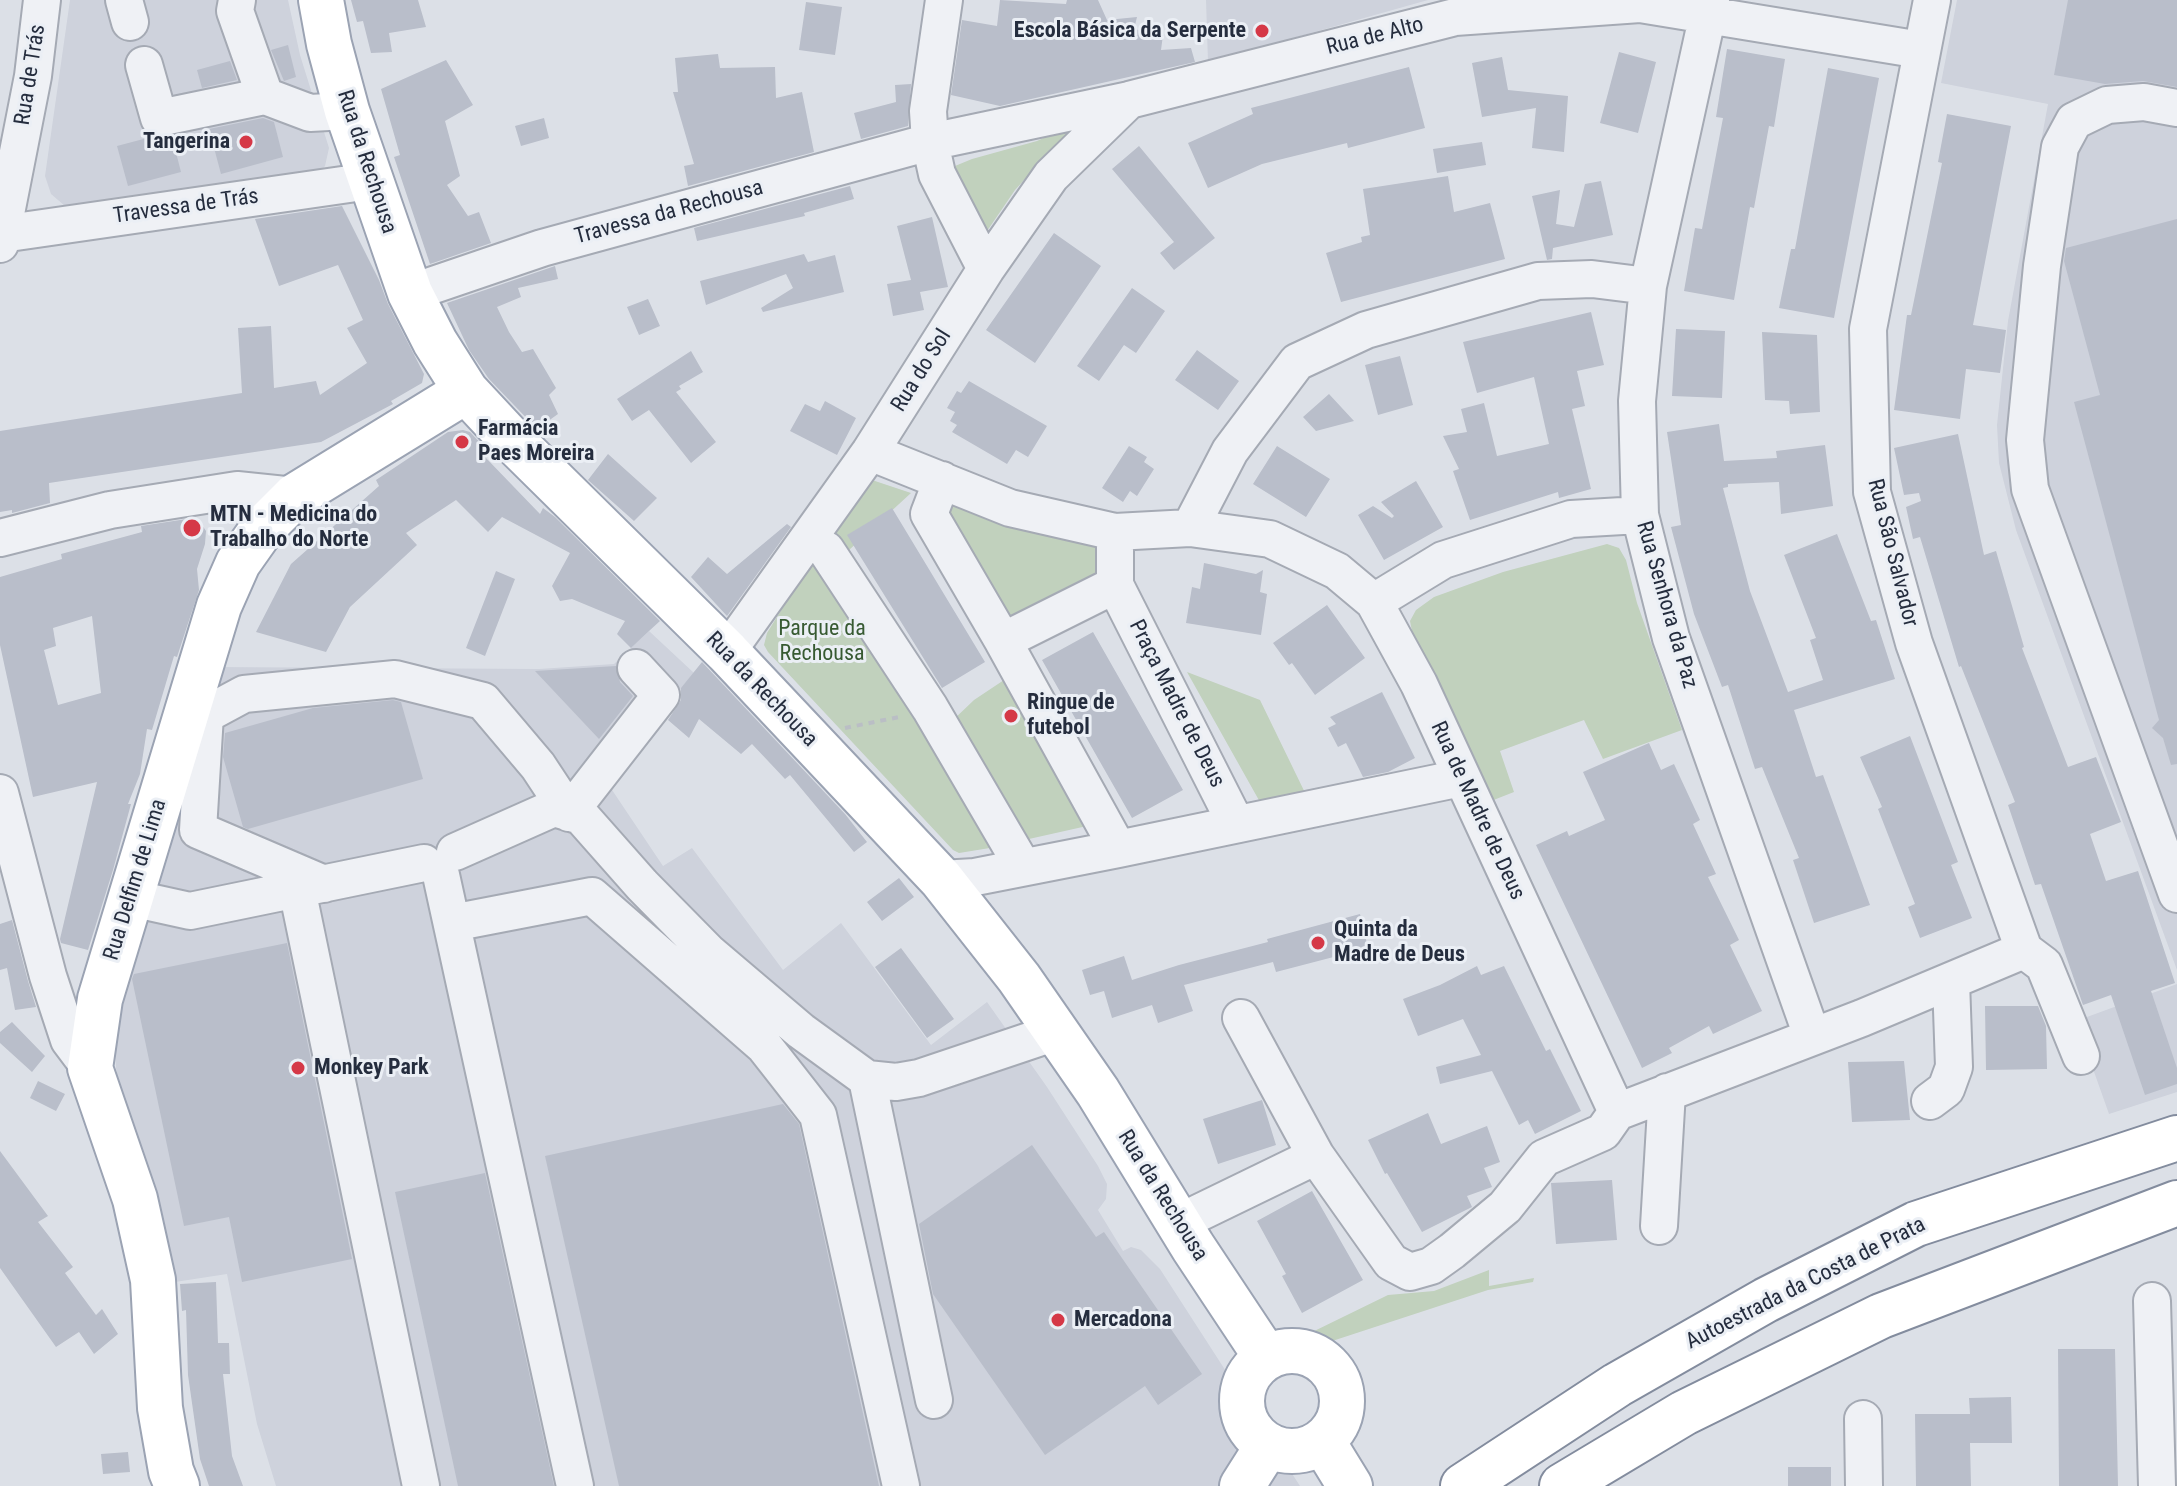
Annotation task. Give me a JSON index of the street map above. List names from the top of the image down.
{
  "streets": {
    "main road": ["Rua da Rechousa", "Rua Delfim de Lima", "Autoestrada da Costa de Prata"],
    "street": [
      "Rua de Alto",
      "Rua de Trás",
      "Travessa de Trás",
      "Travessa da Rechousa",
      "Rua do Sol",
      "Rua São Salvador",
      "Rua Senhora da Paz",
      "Praça Madre de Deus",
      "Rua de Madre de Deus"
    ]
  },
  "crossings": [
    ["Rua de Alto", "Travessa da Rechousa"],
    ["Rua de Alto", "Rua do Sol"],
    ["Rua de Alto", "Rua São Salvador"],
    ["Rua de Alto", "Rua Senhora da Paz"],
    ["Rua de Trás", "Travessa de Trás"],
    ["Rua da Rechousa", "Travessa de Trás"],
    ["Rua da Rechousa", "Travessa da Rechousa"],
    ["Rua da Rechousa", "Rua do Sol"],
    ["Rua da Rechousa", "Rua Delfim de Lima"],
    ["Rua do Sol", "Rua de Madre de Deus"],
    ["Praça Madre de Deus", "Rua de Madre de Deus"]
  ],
  "parks": ["Parque da Rechousa"],
  "places": [
    "Escola Básica da Serpente",
    "Tangerina",
    "Farmácia Paes Moreira",
    "MTN - Medicina do Trabalho do Norte",
    "Ringue de futebol",
    "Quinta da Madre de Deus",
    "Monkey Park",
    "Mercadona"
  ]
}
